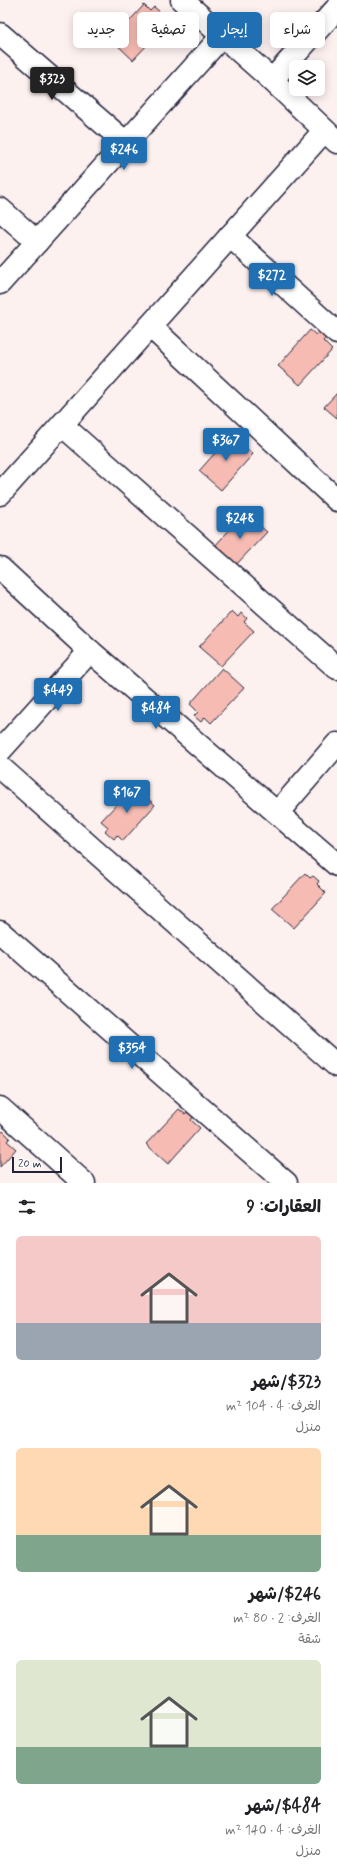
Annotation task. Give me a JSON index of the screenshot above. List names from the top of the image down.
{
  "scale_bar": "20 m",
  "page": {
    "chip": [
      "شراء",
      "إيجار",
      "تصفية",
      "جديد"
    ],
    "price": [
      "$323",
      "$246",
      "$272",
      "$367",
      "$248",
      "$449",
      "$484",
      "$167",
      "$354"
    ],
    "scale": "20 m",
    "heading": "العقارات: 9",
    "list": [
      {
        "name": "$323/شهر",
        "note": "الغرف: 4 · 104 m² · منزل"
      },
      {
        "name": "$246/شهر",
        "note": "الغرف: 2 · 80 m² · شقة"
      },
      {
        "name": "$484/شهر",
        "note": "الغرف: 4 · 140 m² · منزل"
      }
    ]
  }
}
